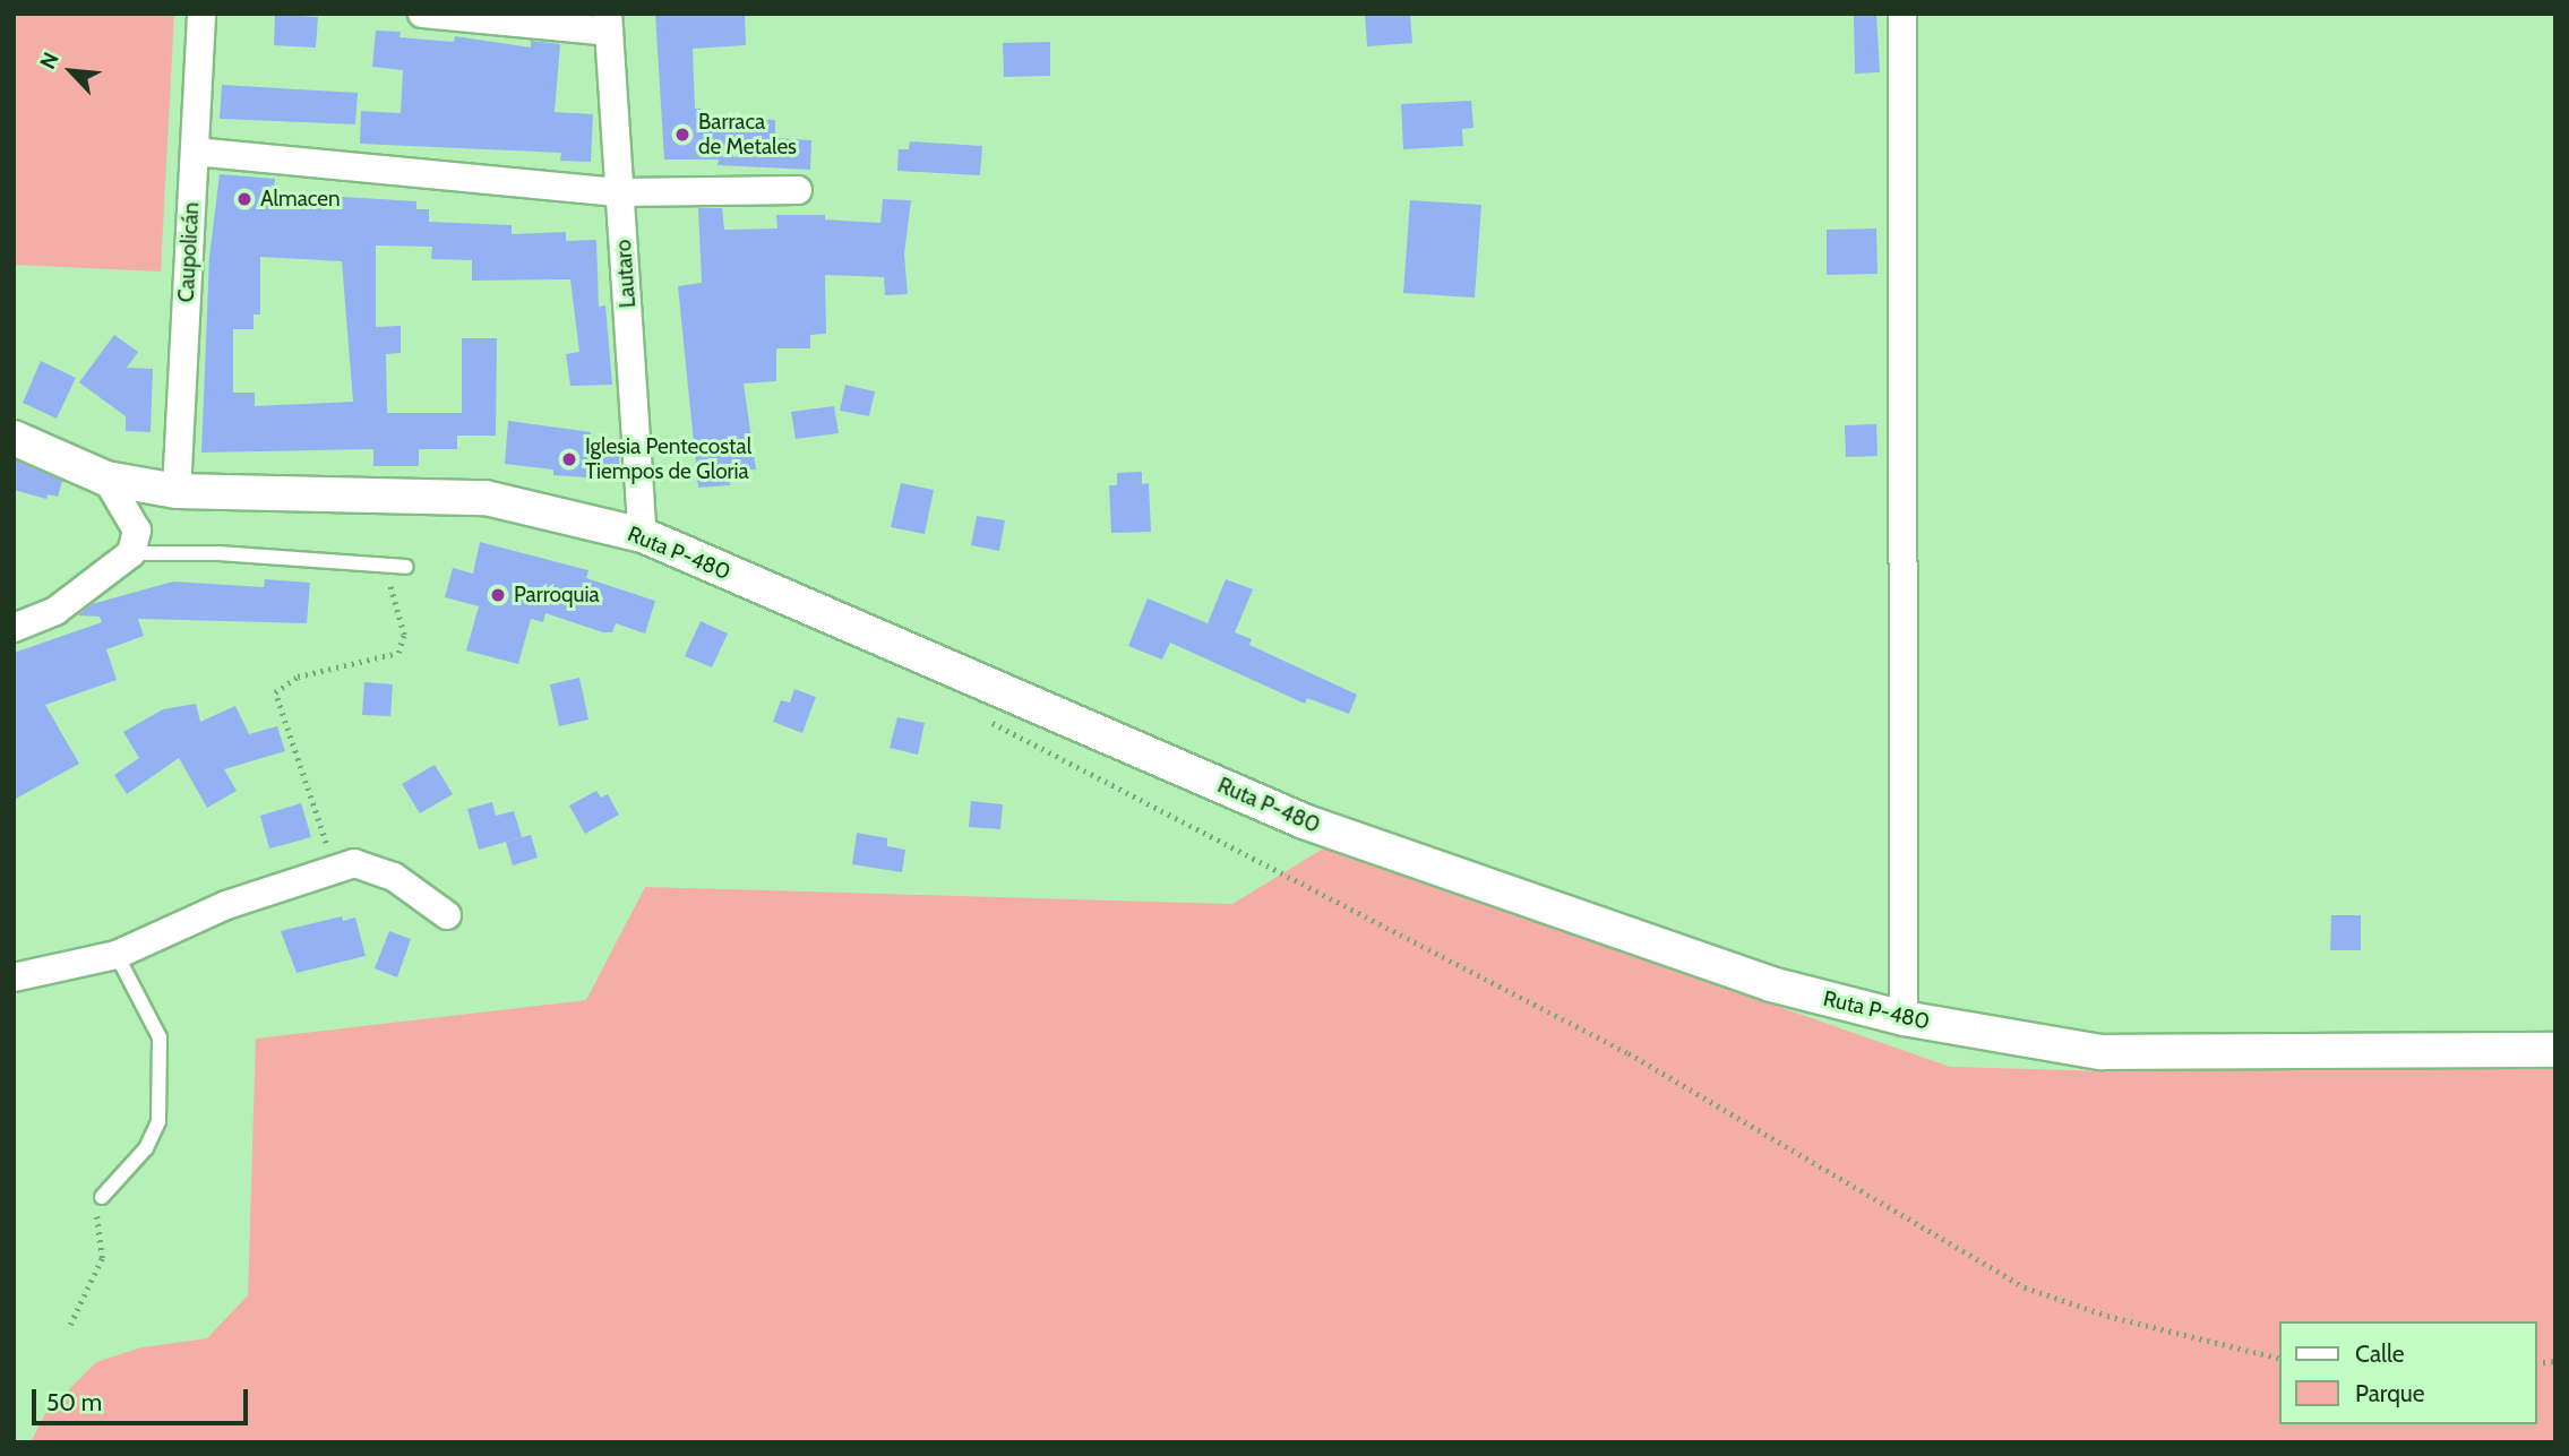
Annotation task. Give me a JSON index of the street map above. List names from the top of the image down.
{
  "streets": {
    "street": ["Caupolicán", "Lautaro", "Ruta P-480"]
  },
  "crossings": [
    ["Caupolicán", "Ruta P-480"],
    ["Lautaro", "Ruta P-480"]
  ],
  "places": [
    "Barraca de Metales",
    "Almacen",
    "Iglesia Pentecostal Tiempos de Gloria",
    "Parroquia"
  ],
  "legend": ["Calle", "Parque"],
  "scale_bar": "50 m",
  "north": "top left"
}
